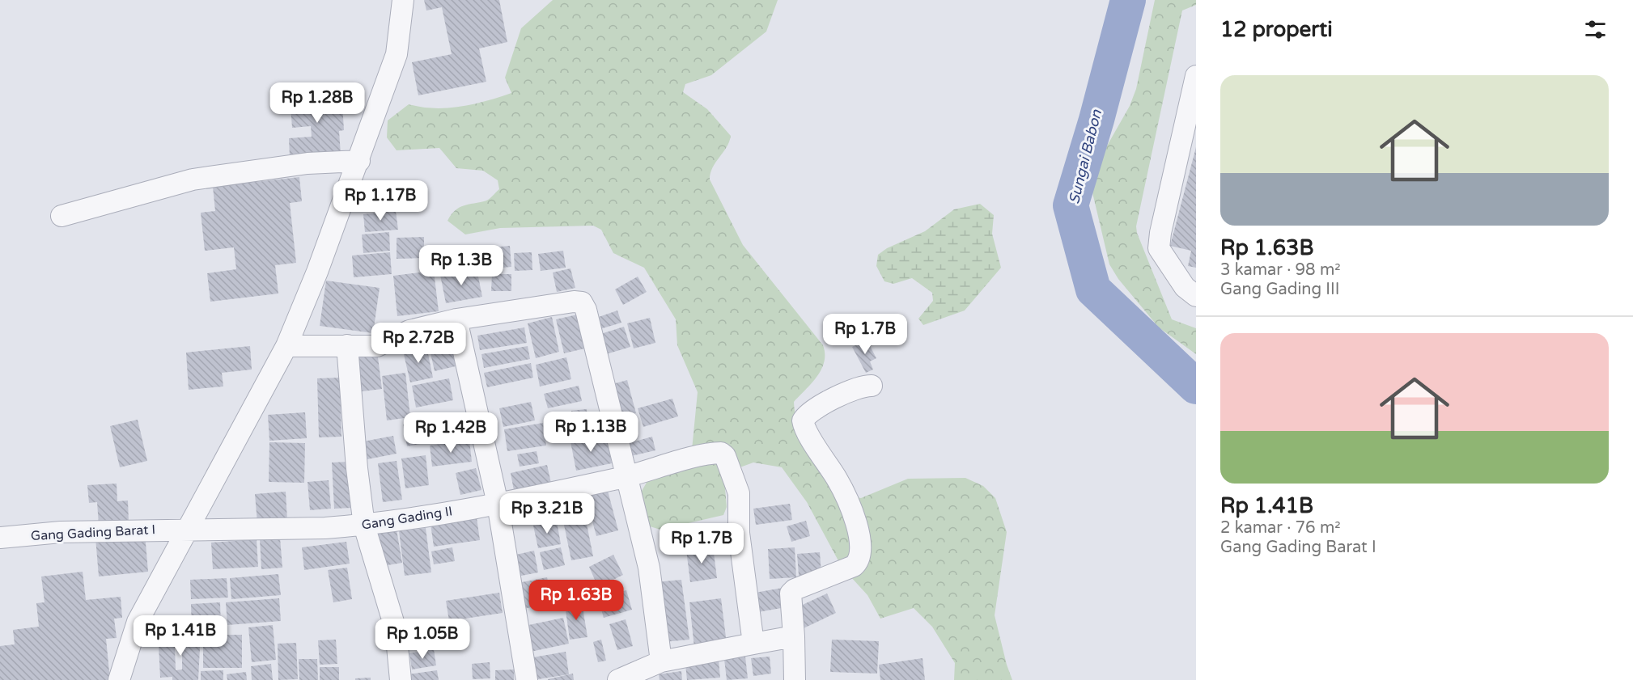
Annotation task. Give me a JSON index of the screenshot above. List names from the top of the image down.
{
  "streets": {
    "street": ["Gang Gading II", "Gang Gading Barat I"]
  },
  "crossings": [
    ["Gang Gading II", "Gang Gading Barat I"]
  ],
  "water": ["Sungai Babon"],
  "page": {
    "heading": "12 properti",
    "list": [
      {
        "name": "Rp 1.63B",
        "note": "3 kamar · 98 m² · Gang Gading III"
      },
      {
        "name": "Rp 1.41B",
        "note": "2 kamar · 76 m² · Gang Gading Barat I"
      }
    ],
    "price": [
      "Rp 1.28B",
      "Rp 1.17B",
      "Rp 1.3B",
      "Rp 1.7B",
      "Rp 2.72B",
      "Rp 1.13B",
      "Rp 1.42B",
      "Rp 3.21B",
      "Rp 1.7B",
      "Rp 1.63B",
      "Rp 1.41B",
      "Rp 1.05B"
    ]
  }
}
